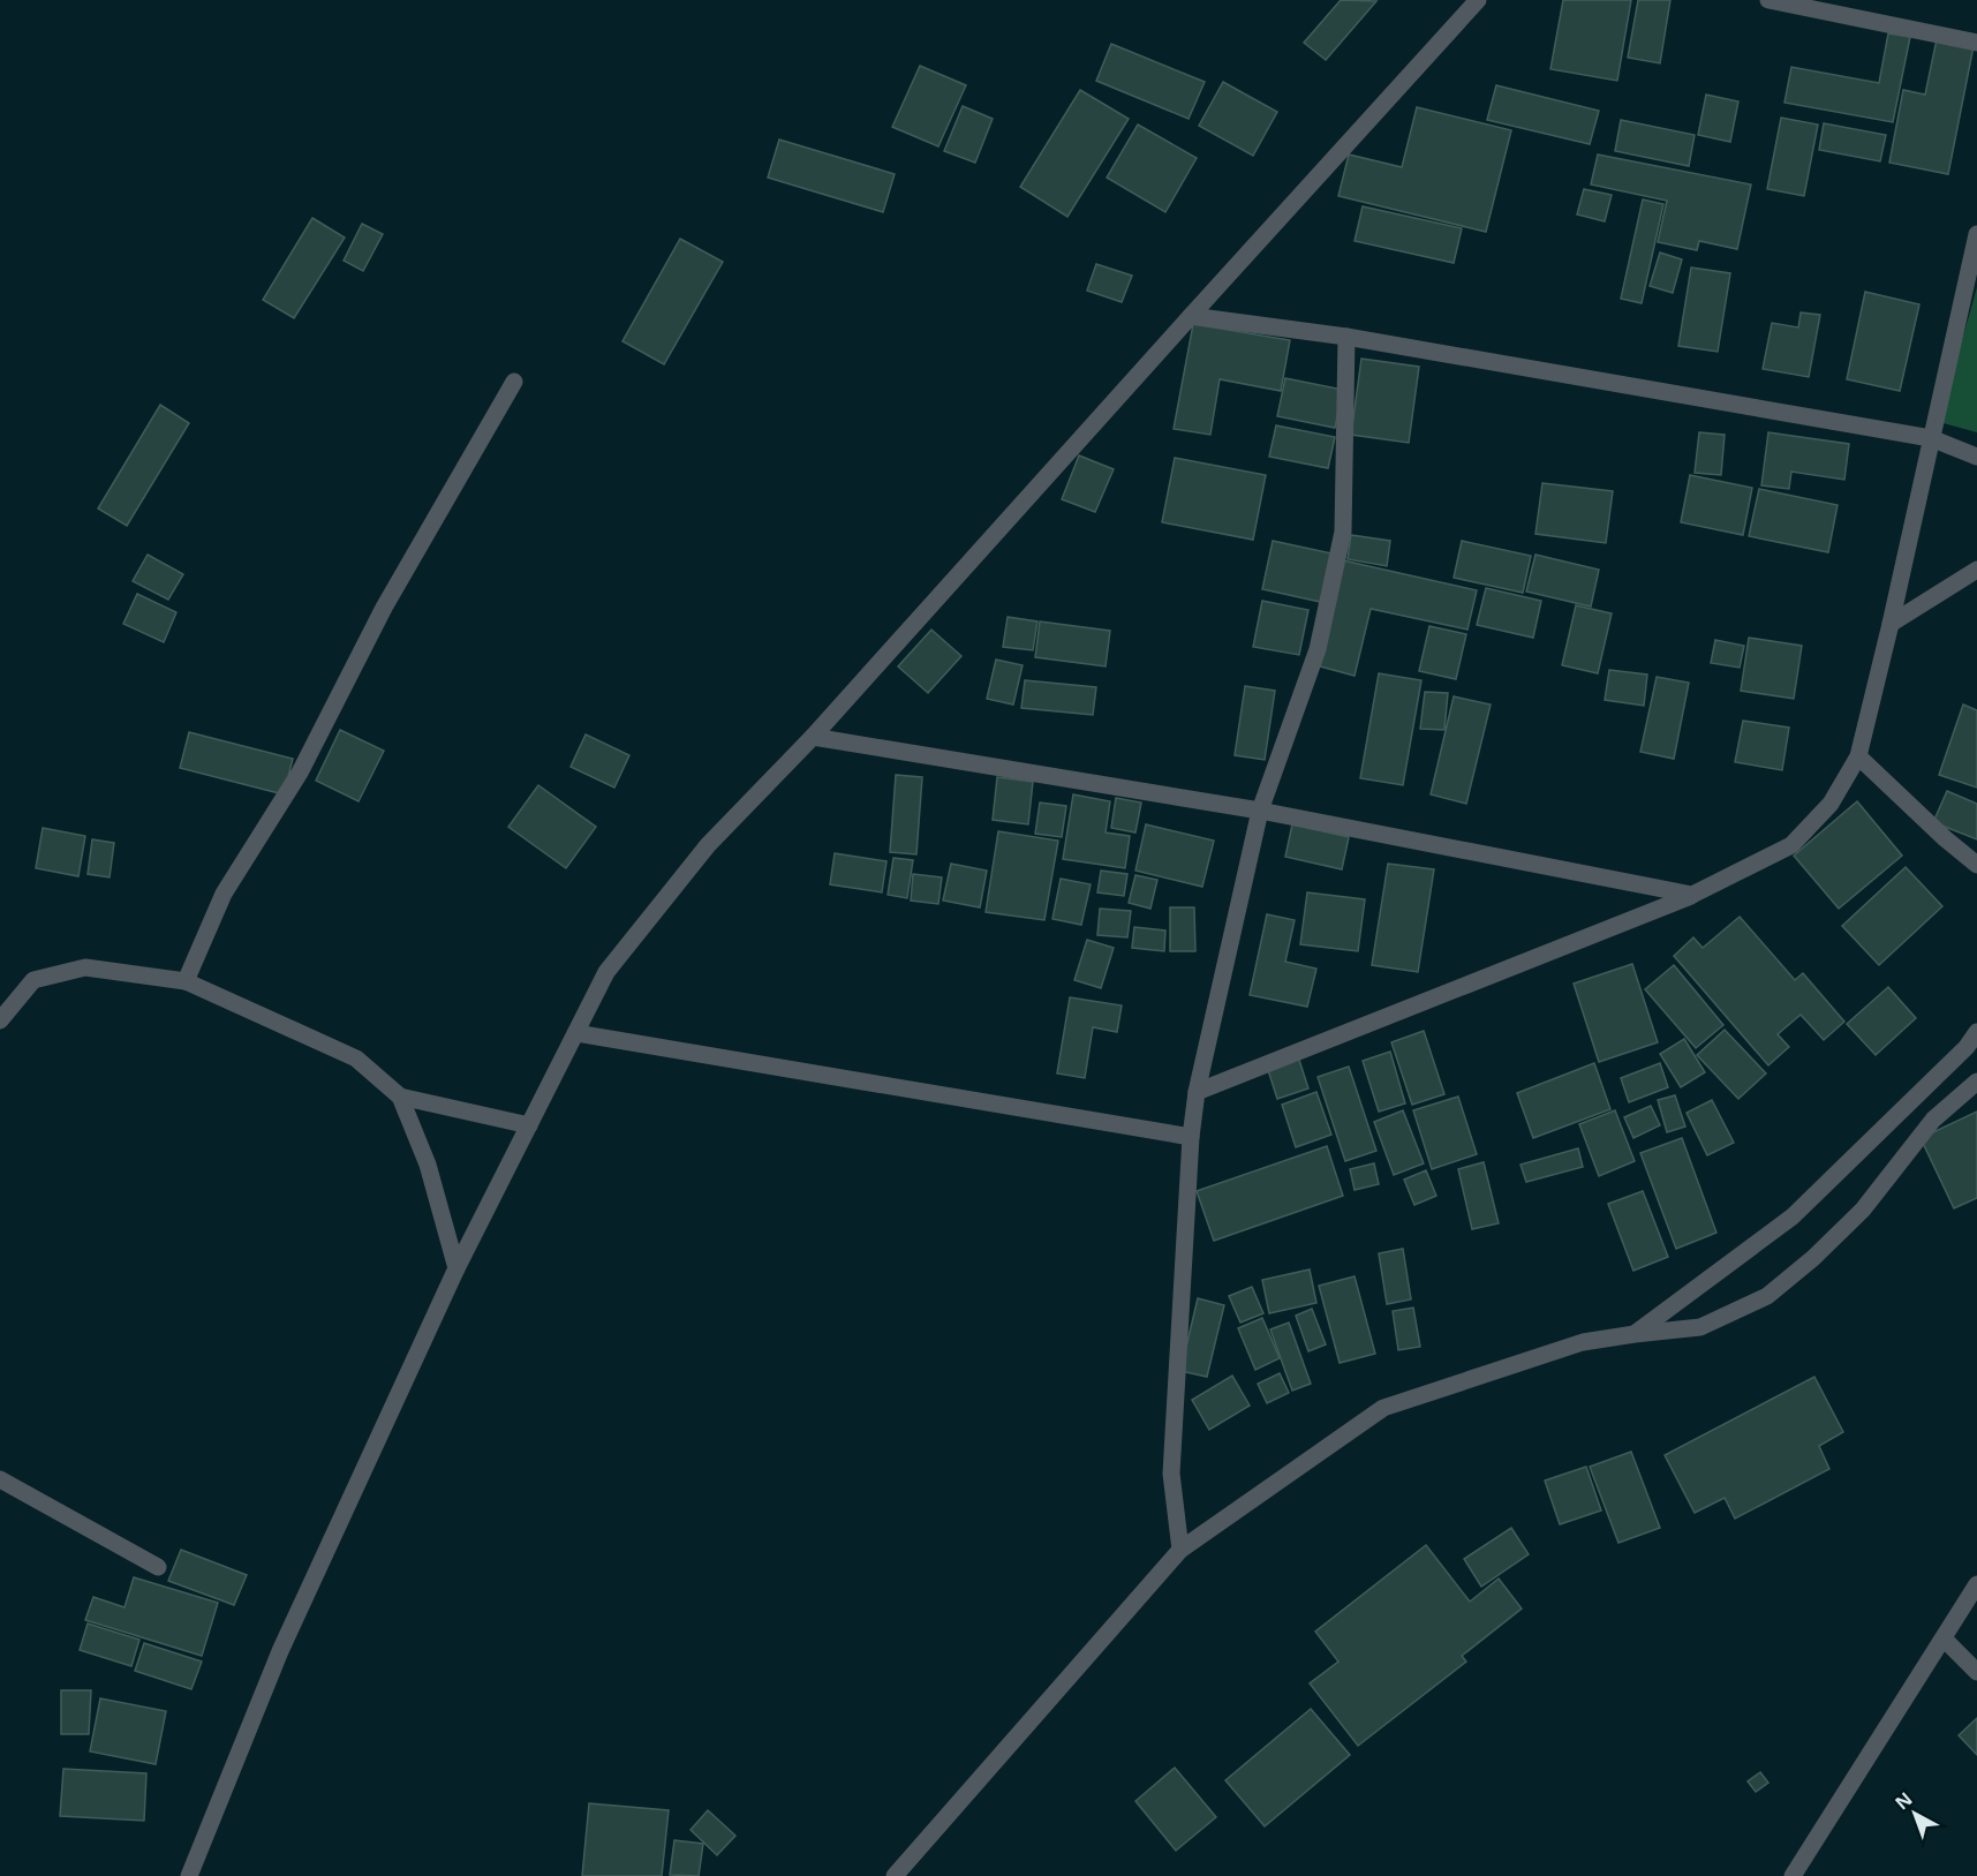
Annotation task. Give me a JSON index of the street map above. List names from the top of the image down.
{
  "north": "top left"
}
